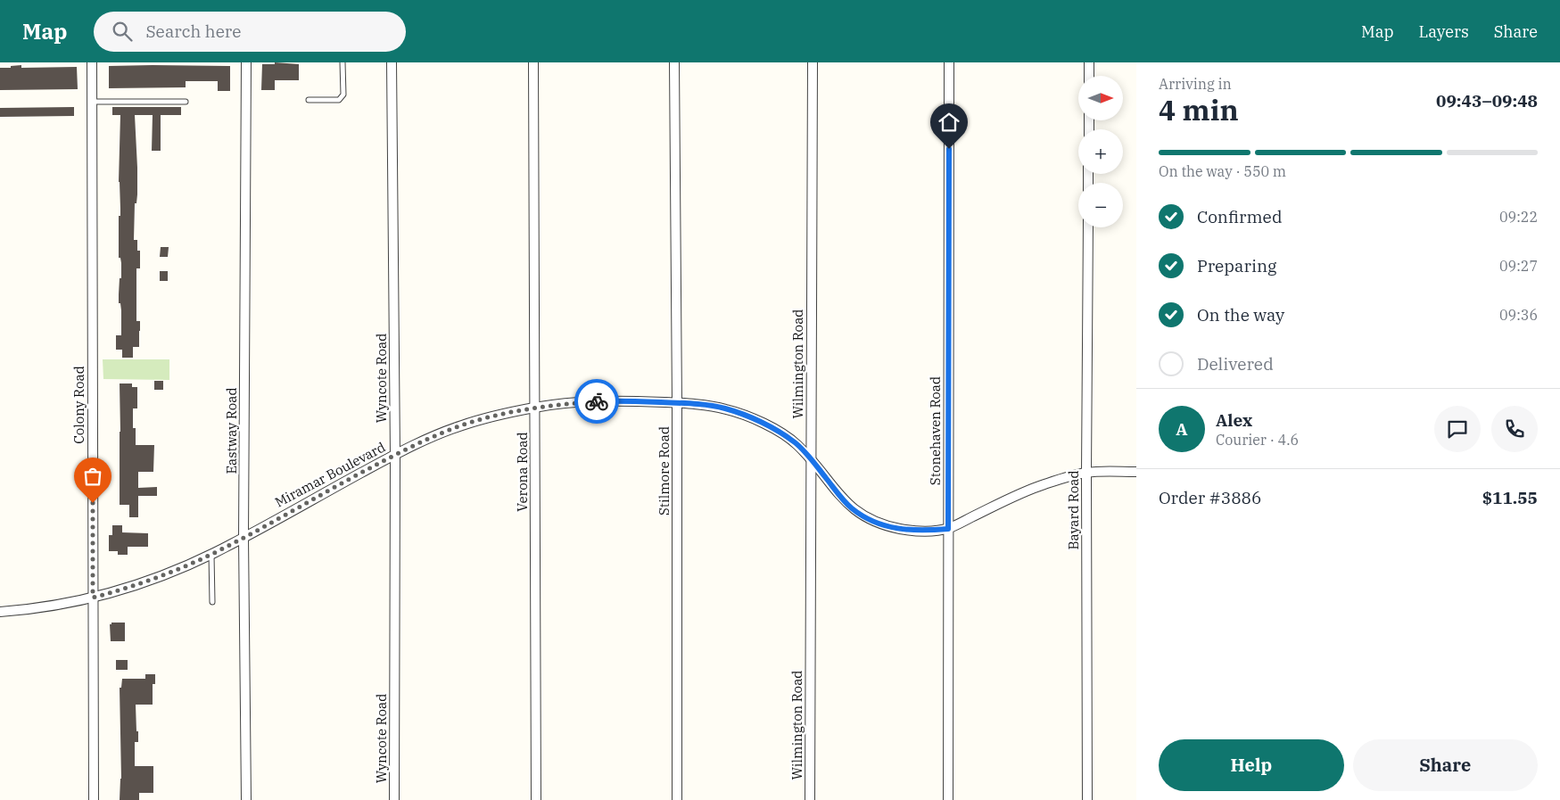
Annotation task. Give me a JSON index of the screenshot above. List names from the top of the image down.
{
  "streets": {
    "street": [
      "Wilmington Road",
      "Wyncote Road",
      "Colony Road",
      "Eastway Road",
      "Stonehaven Road",
      "Stilmore Road",
      "Verona Road",
      "Miramar Boulevard",
      "Bayard Road"
    ]
  },
  "crossings": [
    ["Wilmington Road", "Miramar Boulevard"],
    ["Wyncote Road", "Miramar Boulevard"],
    ["Colony Road", "Miramar Boulevard"],
    ["Eastway Road", "Miramar Boulevard"],
    ["Stonehaven Road", "Miramar Boulevard"],
    ["Stilmore Road", "Miramar Boulevard"],
    ["Verona Road", "Miramar Boulevard"],
    ["Miramar Boulevard", "Bayard Road"]
  ],
  "north": "right",
  "page": {
    "header": "Map",
    "search": "Search here",
    "nav": ["Map", "Layers", "Share"],
    "heading": ["4 min", "Arriving in", "09:43–09:48"],
    "panel": [
      "Alex",
      "Courier · 4.6",
      "Order #3886",
      "$11.55"
    ],
    "map_buttons": ["+", "−"],
    "bar": "On the way · 550 m",
    "list": [
      ["Confirmed", "09:22"],
      ["Preparing", "09:27"],
      ["On the way", "09:36"],
      "Delivered"
    ],
    "round": "A",
    "buttons": ["Help", "Share"]
  }
}
